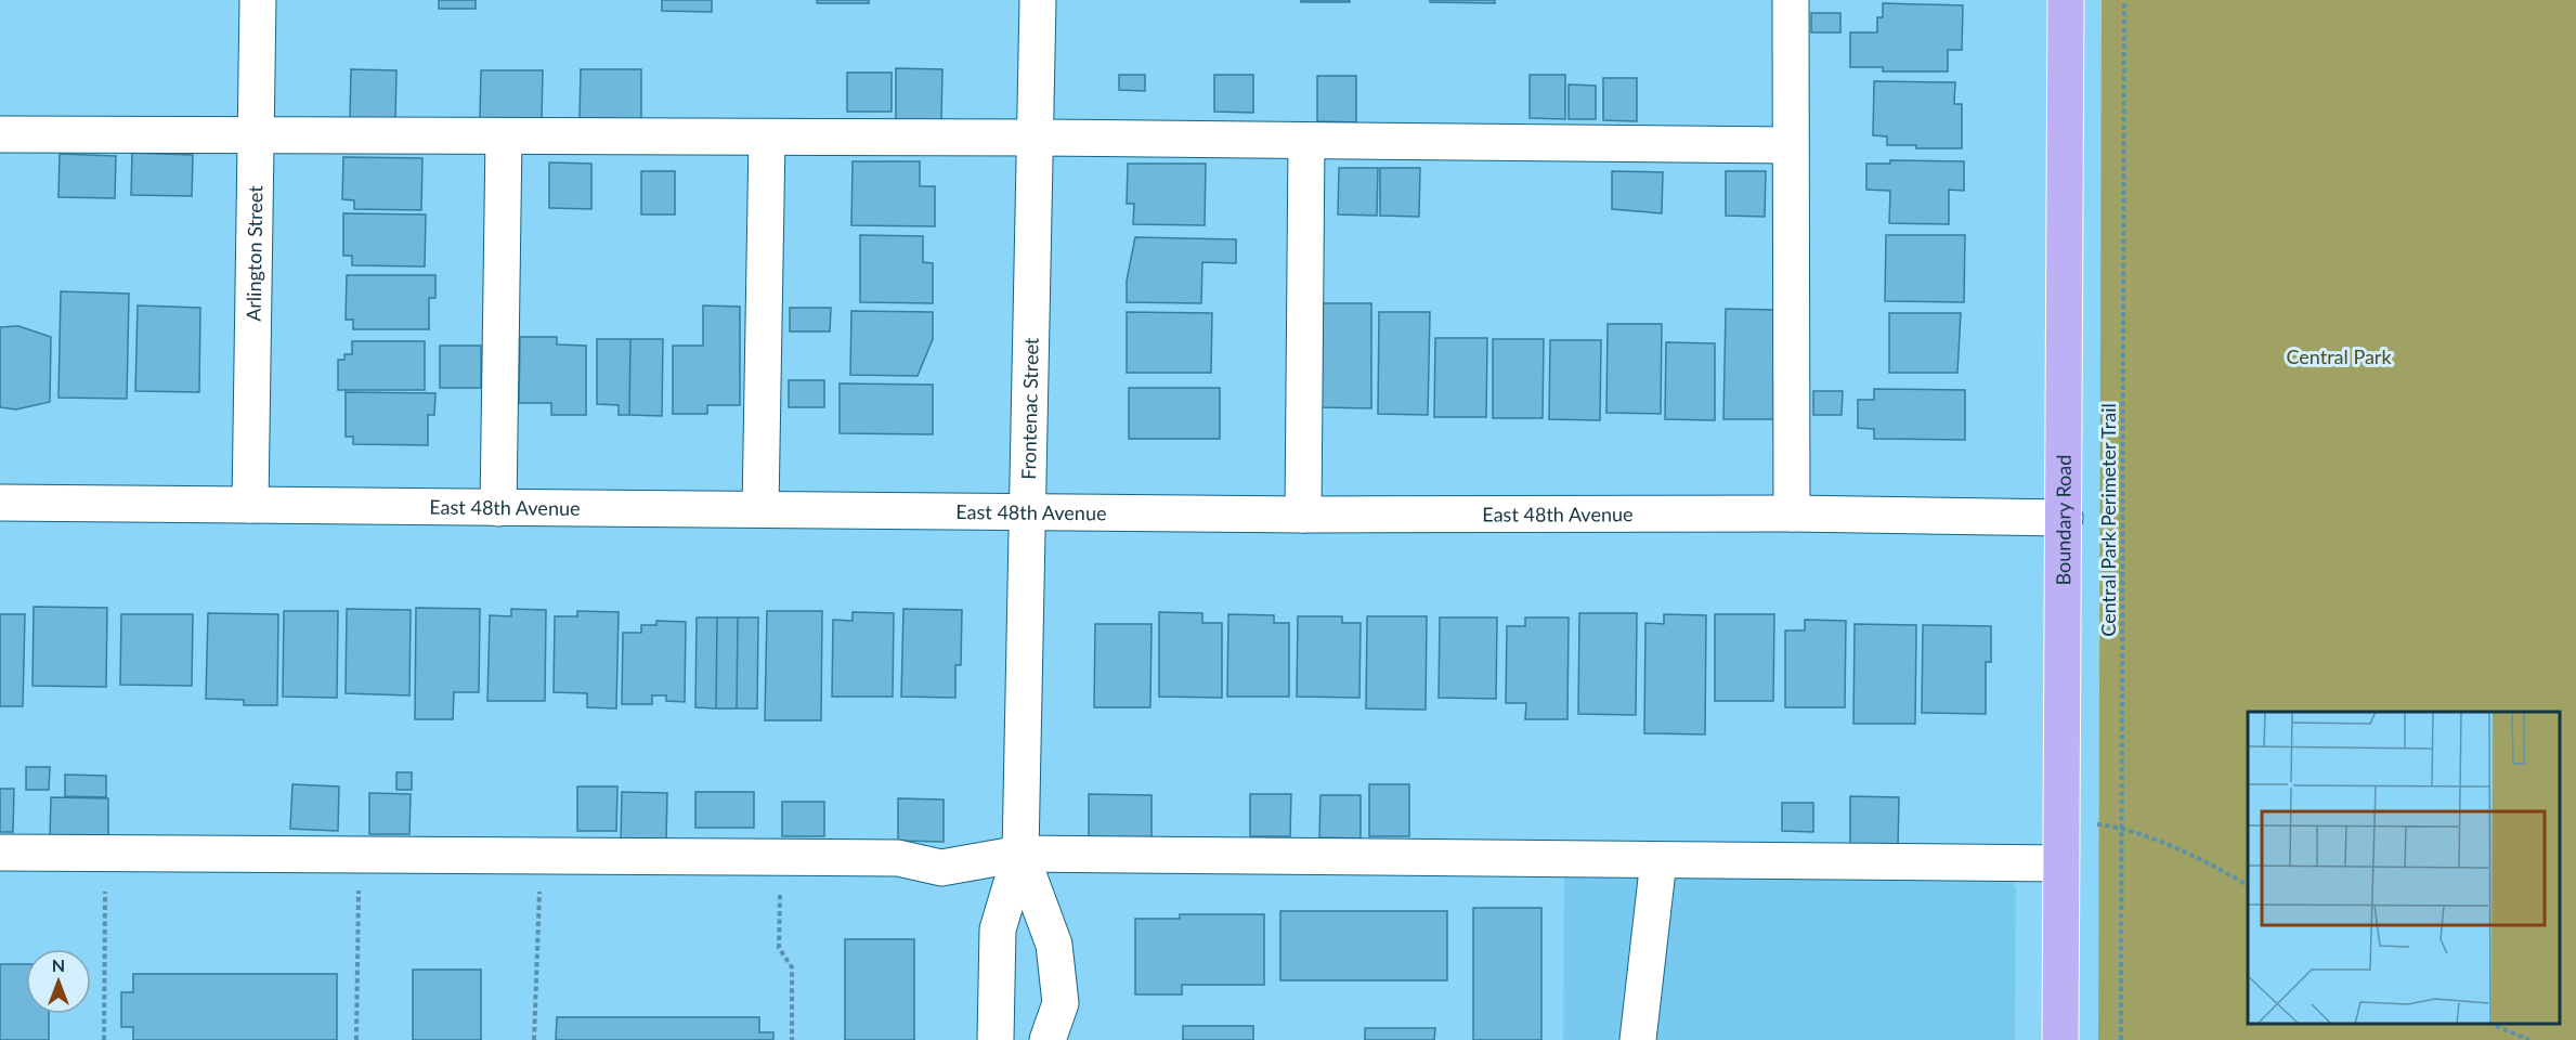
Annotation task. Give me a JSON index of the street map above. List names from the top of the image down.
{
  "streets": {
    "main road": ["Boundary Road"],
    "street": ["Arlington Street", "Frontenac Street", "East 48th Avenue"],
    "path": ["Central Park Perimeter Trail"]
  },
  "crossings": [
    ["Arlington Street", "East 48th Avenue"],
    ["Frontenac Street", "East 48th Avenue"],
    ["East 48th Avenue", "Boundary Road"]
  ],
  "parks": ["Central Park"],
  "north": "top"
}
